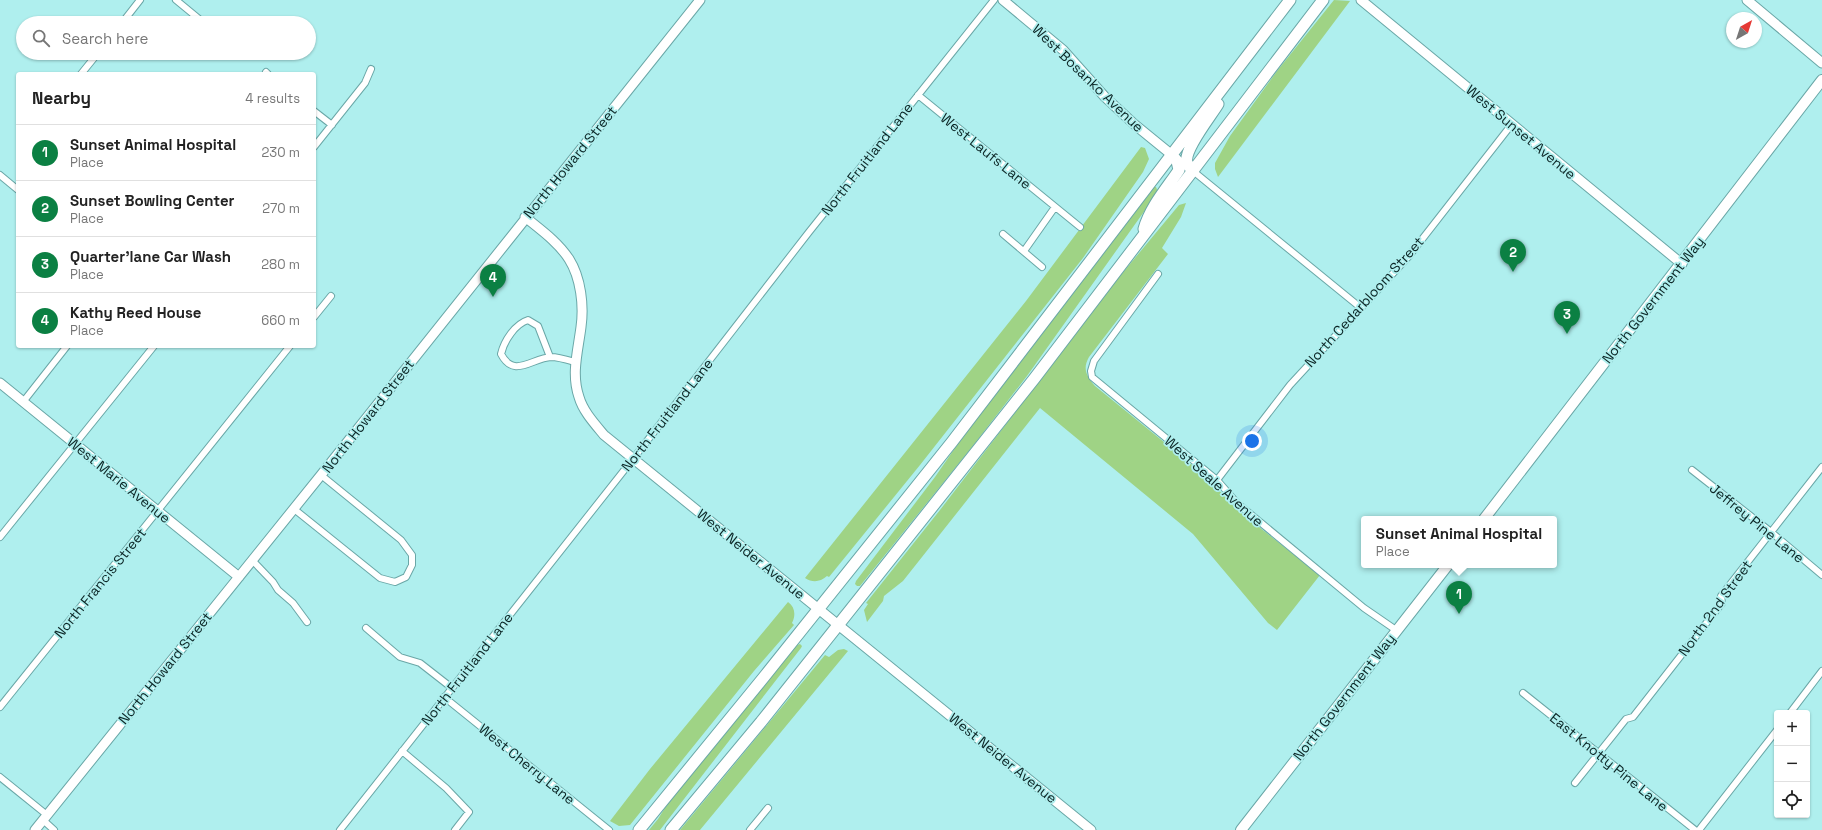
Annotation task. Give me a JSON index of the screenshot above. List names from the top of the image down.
{
  "streets": {
    "main road": ["North Government Way"],
    "street": [
      "West Bosanko Avenue",
      "West Sunset Avenue",
      "West Laufs Lane",
      "North Fruitland Lane",
      "North Howard Street",
      "North Cedarbloom Street",
      "West Marie Avenue",
      "West Seale Avenue",
      "Jeffrey Pine Lane",
      "West Neider Avenue",
      "North Francis Street",
      "North 2nd Street",
      "East Knotty Pine Lane",
      "West Cherry Lane"
    ]
  },
  "crossings": [
    ["West Sunset Avenue", "North Government Way"],
    ["West Sunset Avenue", "North Cedarbloom Street"],
    ["West Laufs Lane", "North Fruitland Lane"],
    ["North Fruitland Lane", "West Neider Avenue"],
    ["North Fruitland Lane", "West Cherry Lane"],
    ["North Howard Street", "West Marie Avenue"],
    ["North Howard Street", "West Neider Avenue"],
    ["North Government Way", "West Seale Avenue"],
    ["North Cedarbloom Street", "West Seale Avenue"],
    ["West Marie Avenue", "North Francis Street"],
    ["Jeffrey Pine Lane", "North 2nd Street"],
    ["North 2nd Street", "East Knotty Pine Lane"]
  ],
  "north": "top right",
  "page": {
    "search": "Search here",
    "heading": ["Nearby", "4 results"],
    "list": [
      {
        "mark": "1",
        "name": "Sunset Animal Hospital",
        "note": "Place",
        "value": "230 m"
      },
      {
        "mark": "2",
        "name": "Sunset Bowling Center",
        "note": "Place",
        "value": "270 m"
      },
      {
        "mark": "3",
        "name": "Quarter'lane Car Wash",
        "note": "Place",
        "value": "280 m"
      },
      {
        "mark": "4",
        "name": "Kathy Reed House",
        "note": "Place",
        "value": "660 m"
      }
    ],
    "pins": [
      "2",
      "4",
      "3",
      "1"
    ],
    "popup": ["Sunset Animal Hospital", "Place"],
    "map_buttons": ["+", "−"]
  }
}
